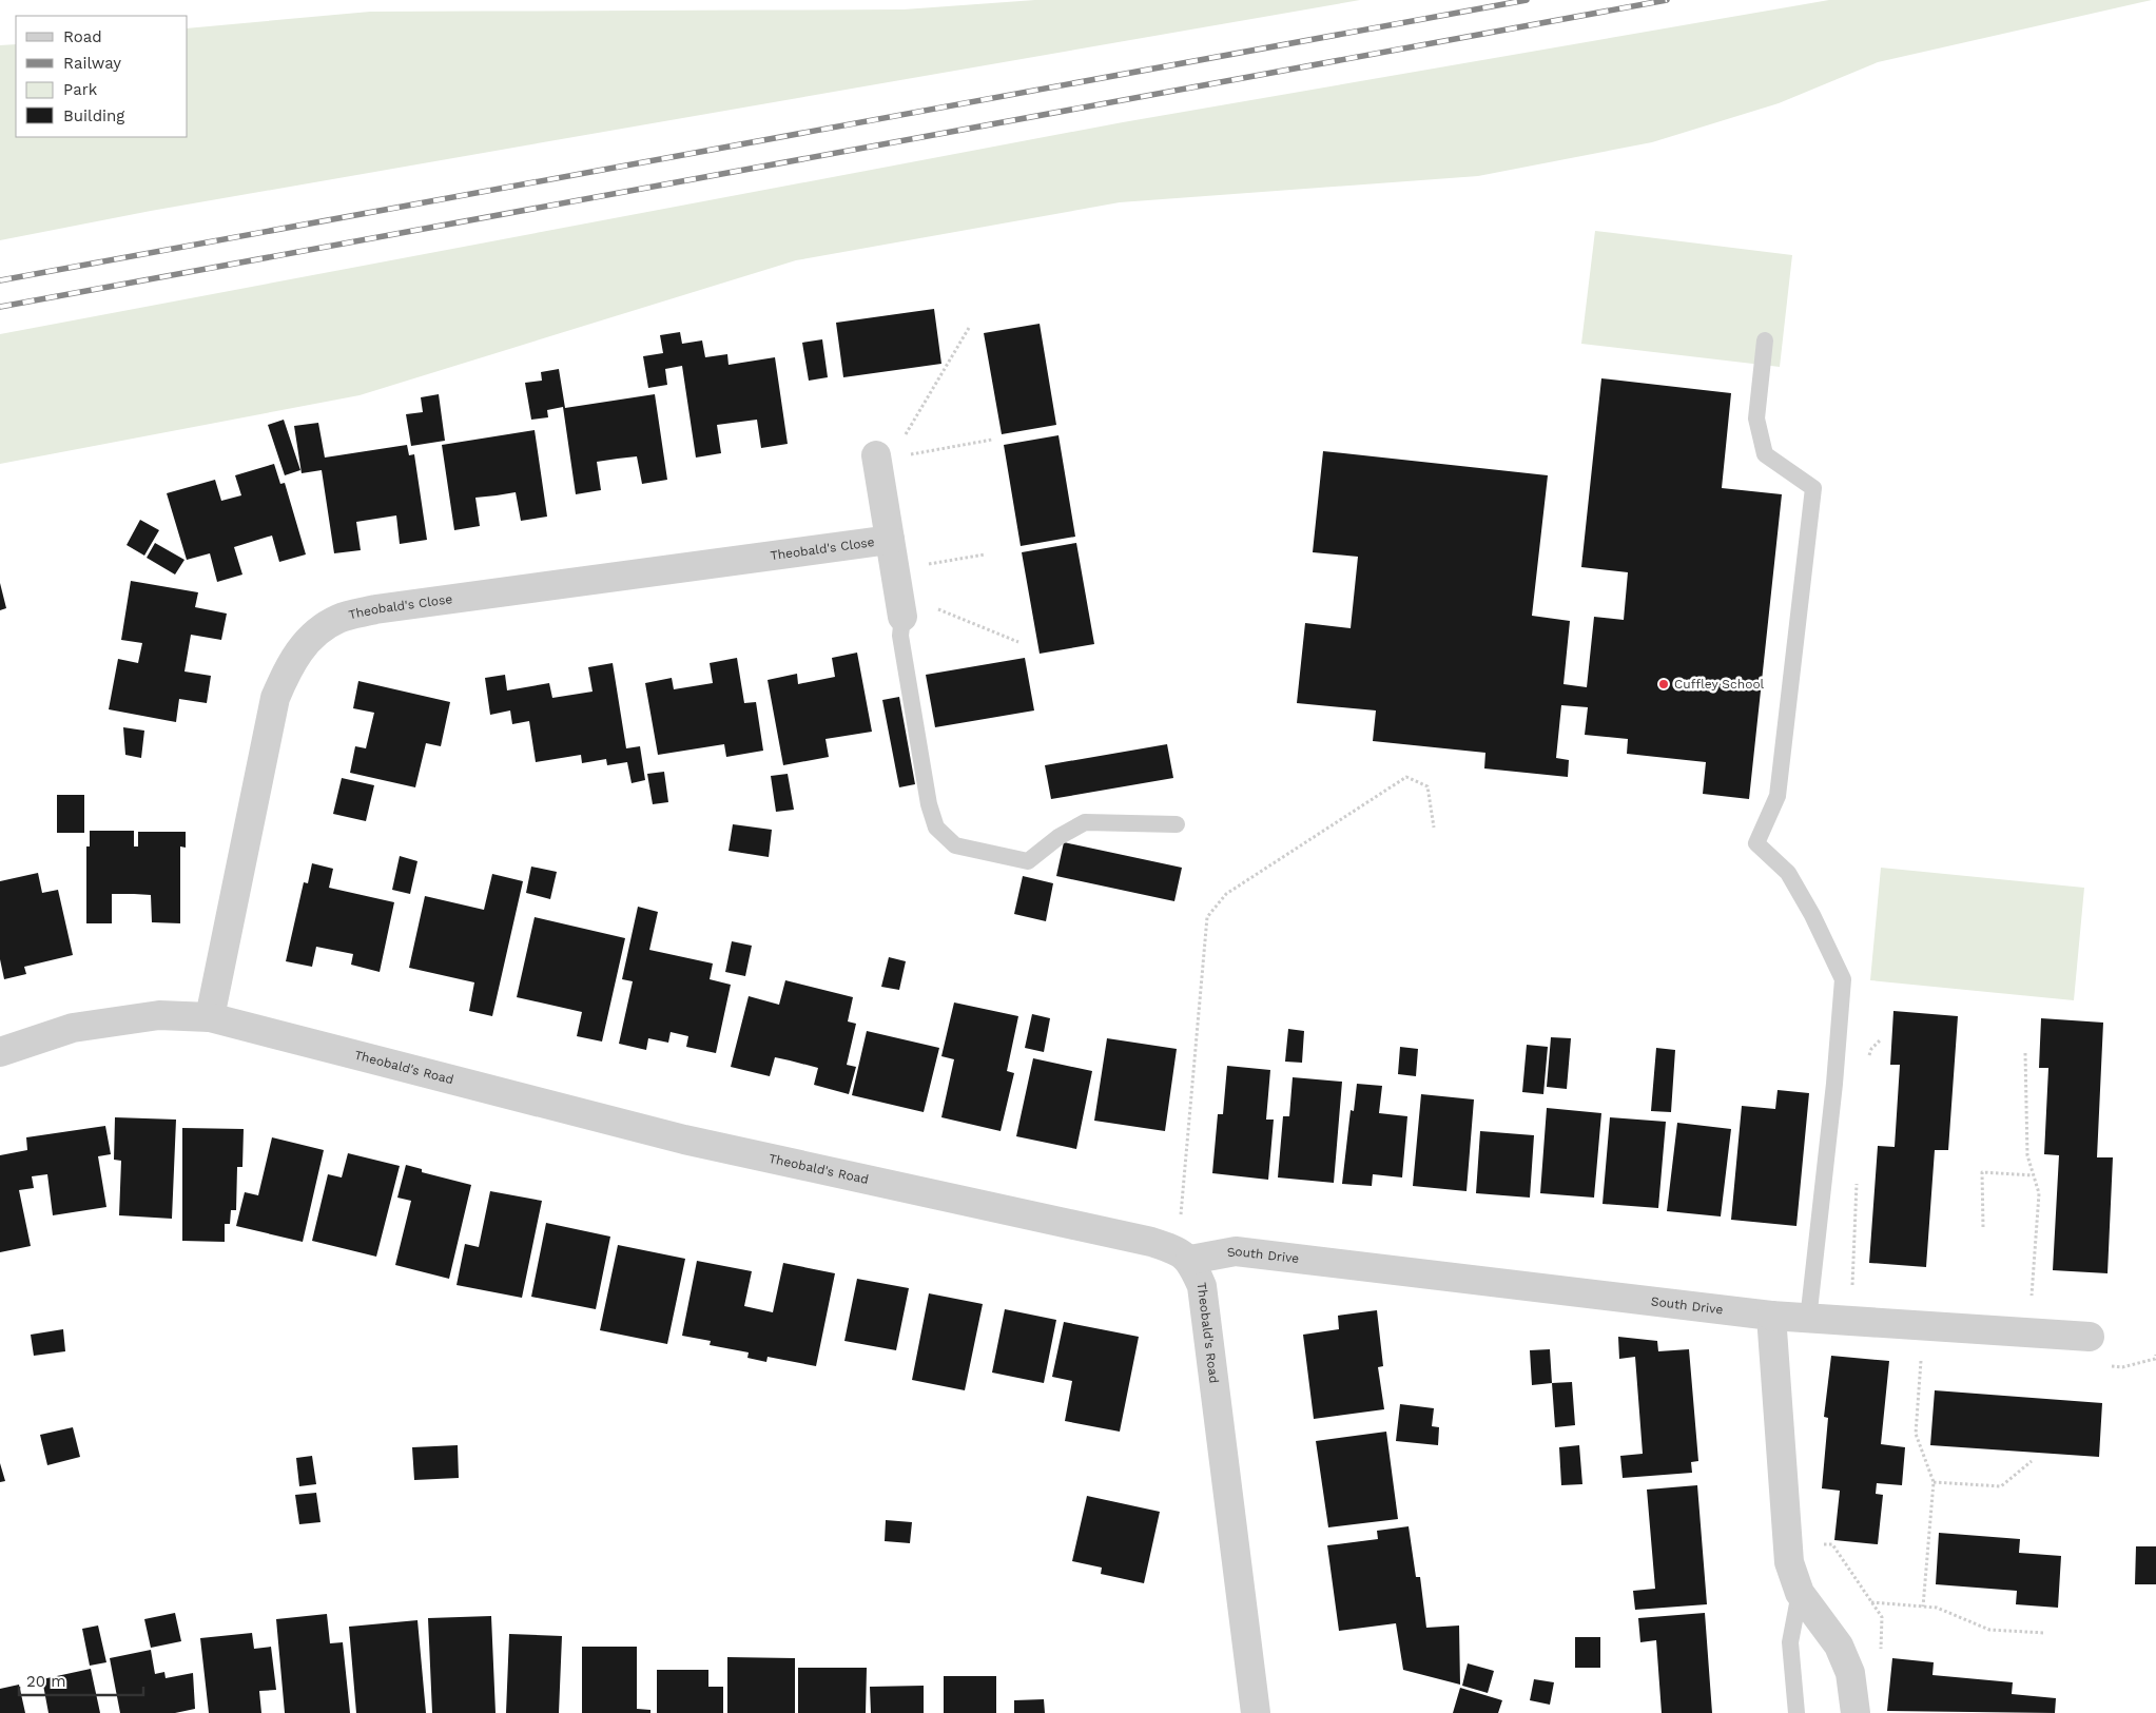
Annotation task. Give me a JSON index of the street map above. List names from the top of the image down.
{
  "streets": {
    "street": ["Theobald's Close", "Theobald's Road", "South Drive"]
  },
  "crossings": [
    ["Theobald's Close", "Theobald's Road"],
    ["Theobald's Road", "South Drive"]
  ],
  "places": ["Cuffley School"],
  "legend": [
    "Road",
    "Railway",
    "Park",
    "Building"
  ],
  "scale_bar": "20 m"
}
